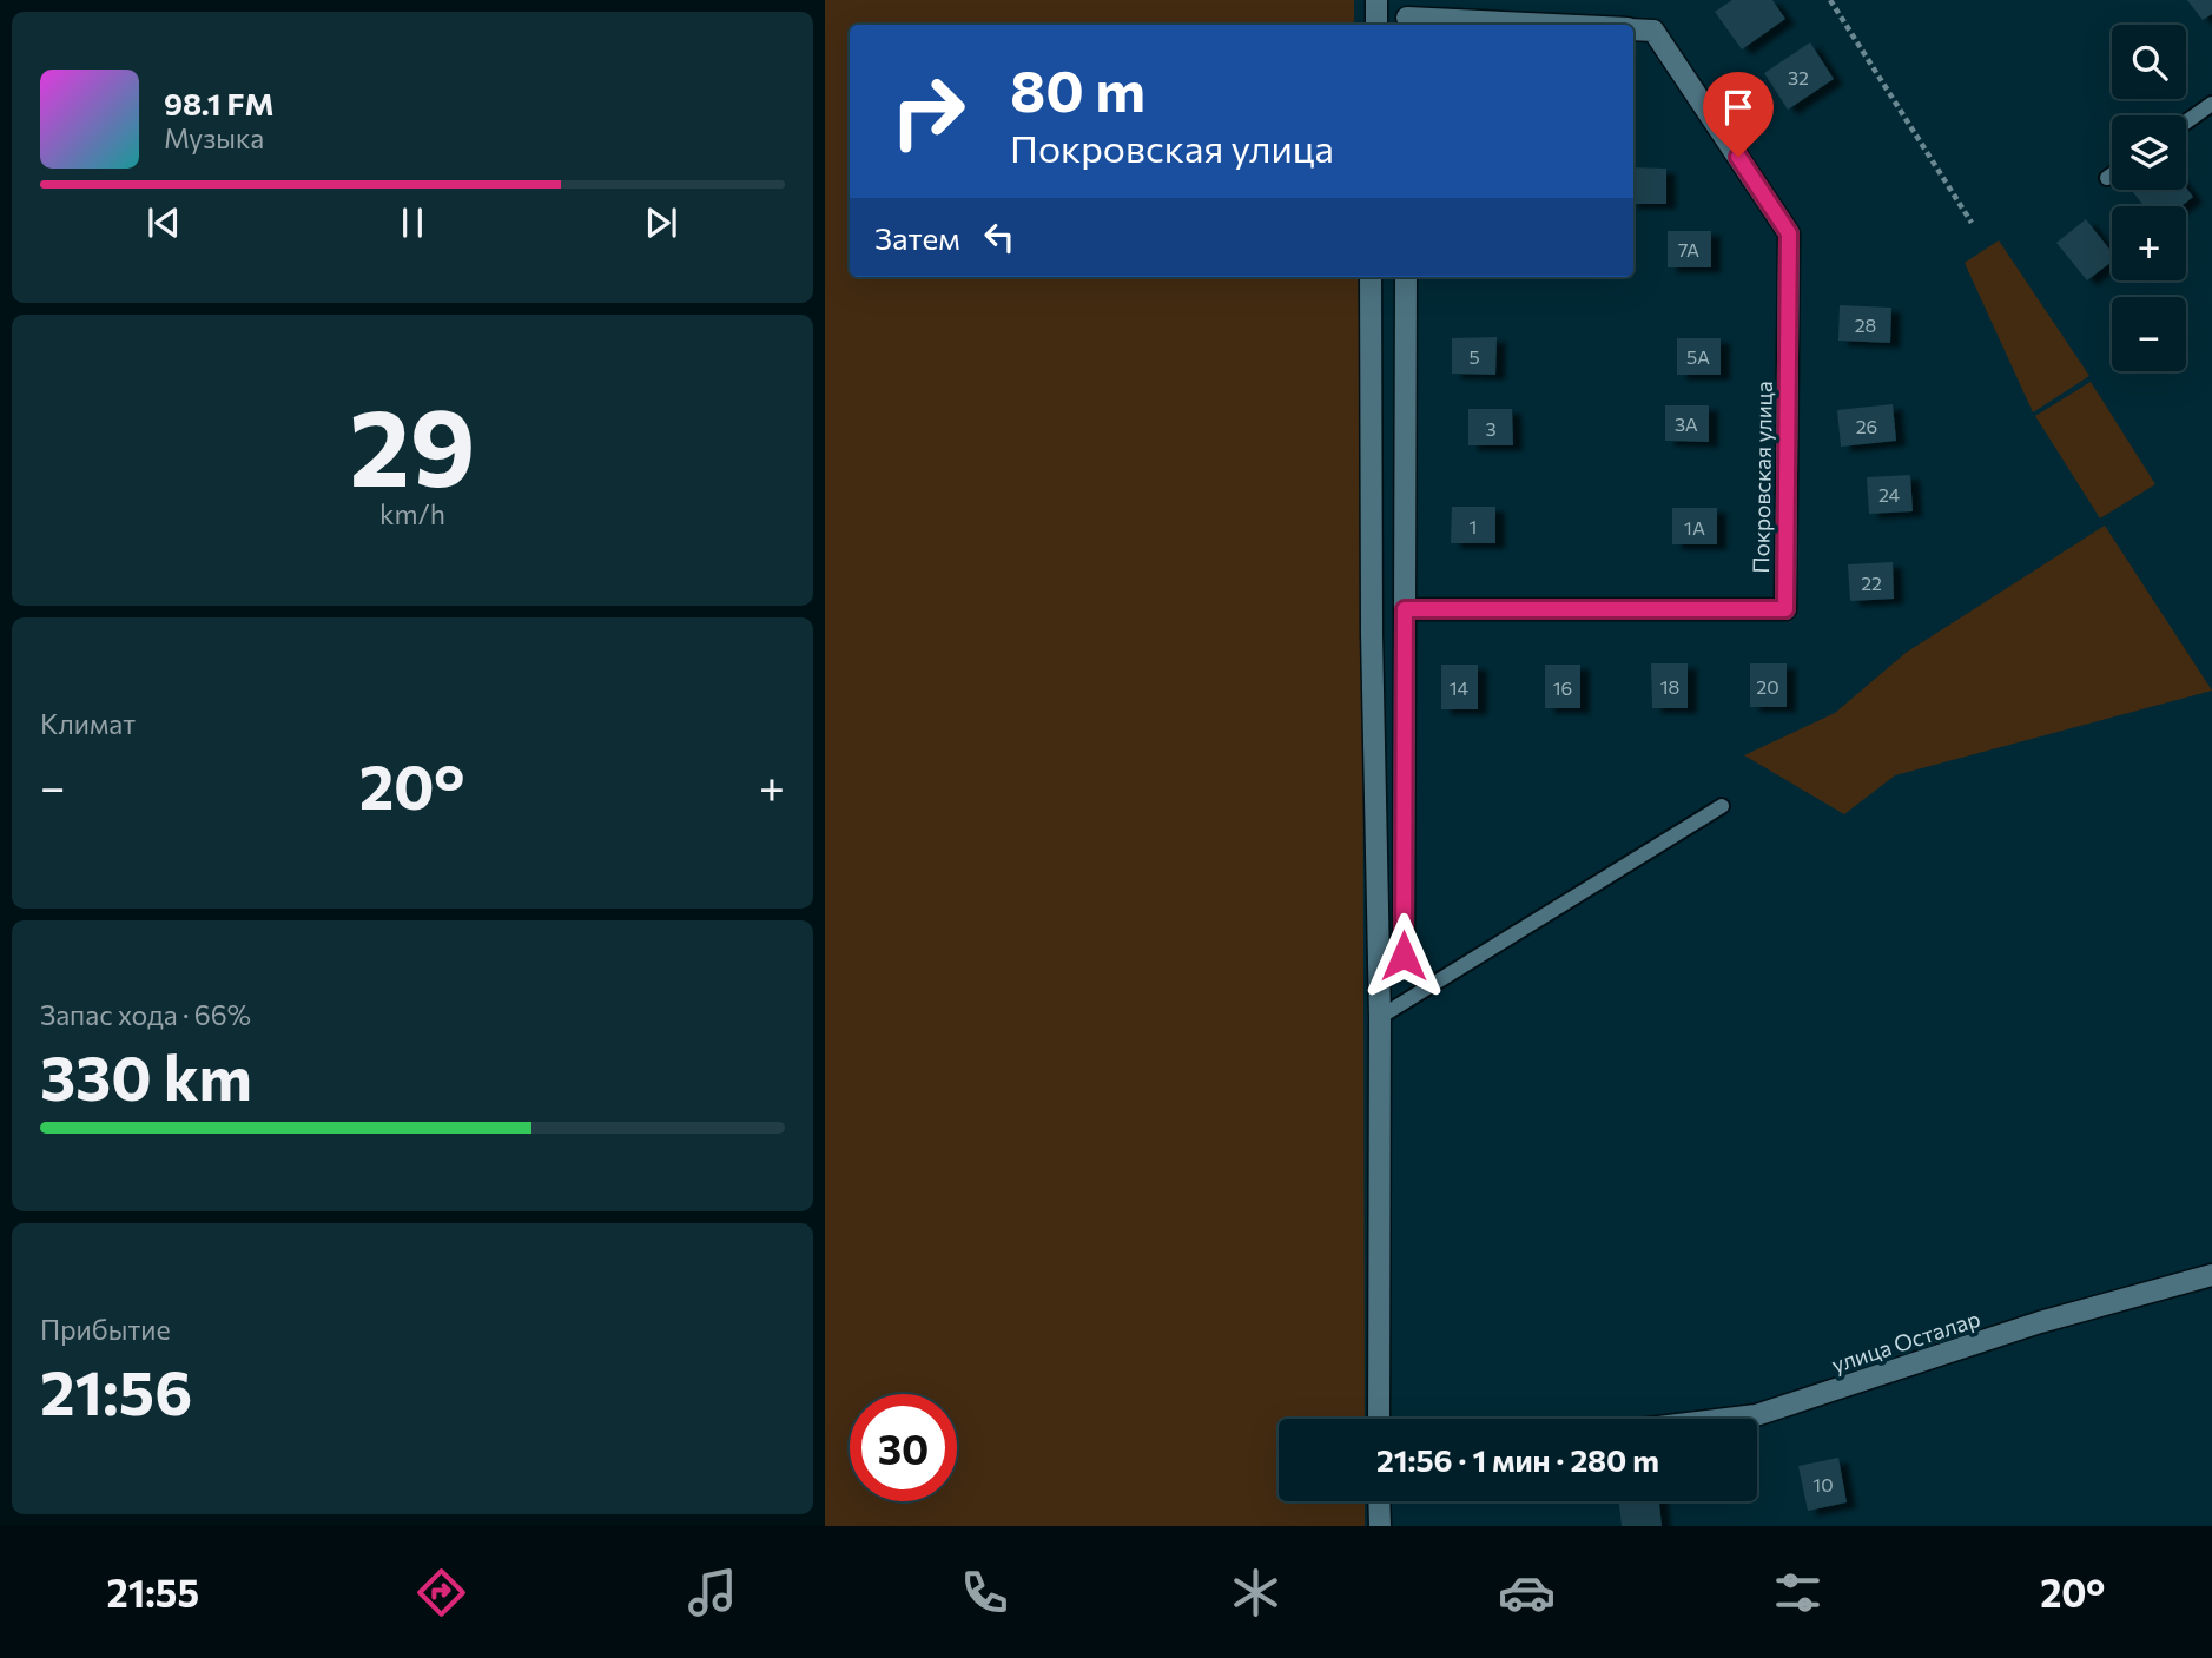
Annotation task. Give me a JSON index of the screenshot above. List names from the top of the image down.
{
  "streets": {
    "street": ["Покровская улица", "улица Осталар"]
  },
  "house_numbers": [
    "32",
    "7А",
    "28",
    "5",
    "5А",
    "3А",
    "26",
    "3",
    "24",
    "1",
    "1А",
    "22",
    "18",
    "20",
    "14",
    "16",
    "10"
  ],
  "page": {
    "map_buttons": ["+", "−"],
    "turn": ["80 m", "Покровская улица"],
    "song": ["98.1 FM", "Музыка"],
    "then": "Затем",
    "tile": [
      ["29", "km/h"],
      "Климат",
      ["Запас хода · 66%", "330 km"],
      ["Прибытие", "21:56"]
    ],
    "heat": ["−", "20°", "+"],
    "limit": "30",
    "trip": "21:56 · 1 мин · 280 m",
    "tabs": ["21:55", "20°"]
  }
}
